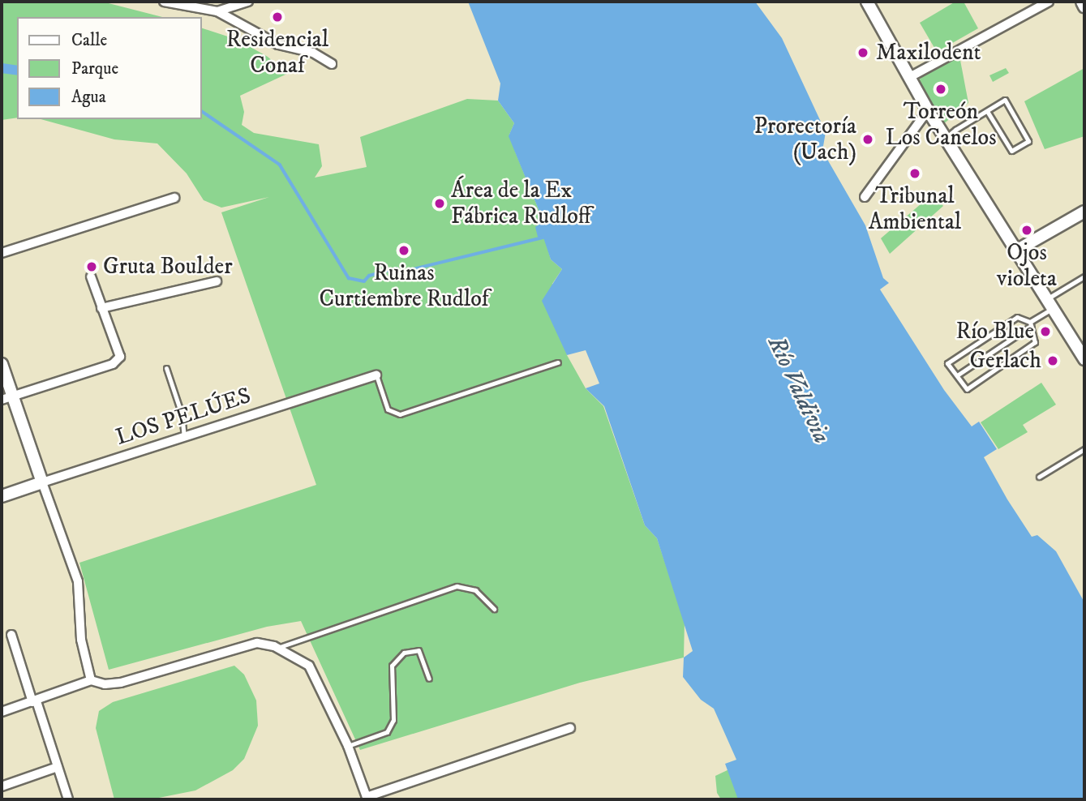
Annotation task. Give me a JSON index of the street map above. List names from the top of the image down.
{
  "streets": {
    "main road": ["LOS PELÚES"]
  },
  "water": ["Río Valdivia"],
  "places": [
    "Residencial Conaf",
    "Maxilodent",
    "Torreón Los Canelos",
    "Prorectoría (Uach)",
    "Tribunal Ambiental",
    "Área de la Ex Fábrica Rudloff",
    "Ojos violeta",
    "Ruinas Curtiembre Rudlof",
    "Gruta Boulder",
    "Río Blue",
    "Gerlach"
  ],
  "legend": ["Calle", "Parque", "Agua"]
}
